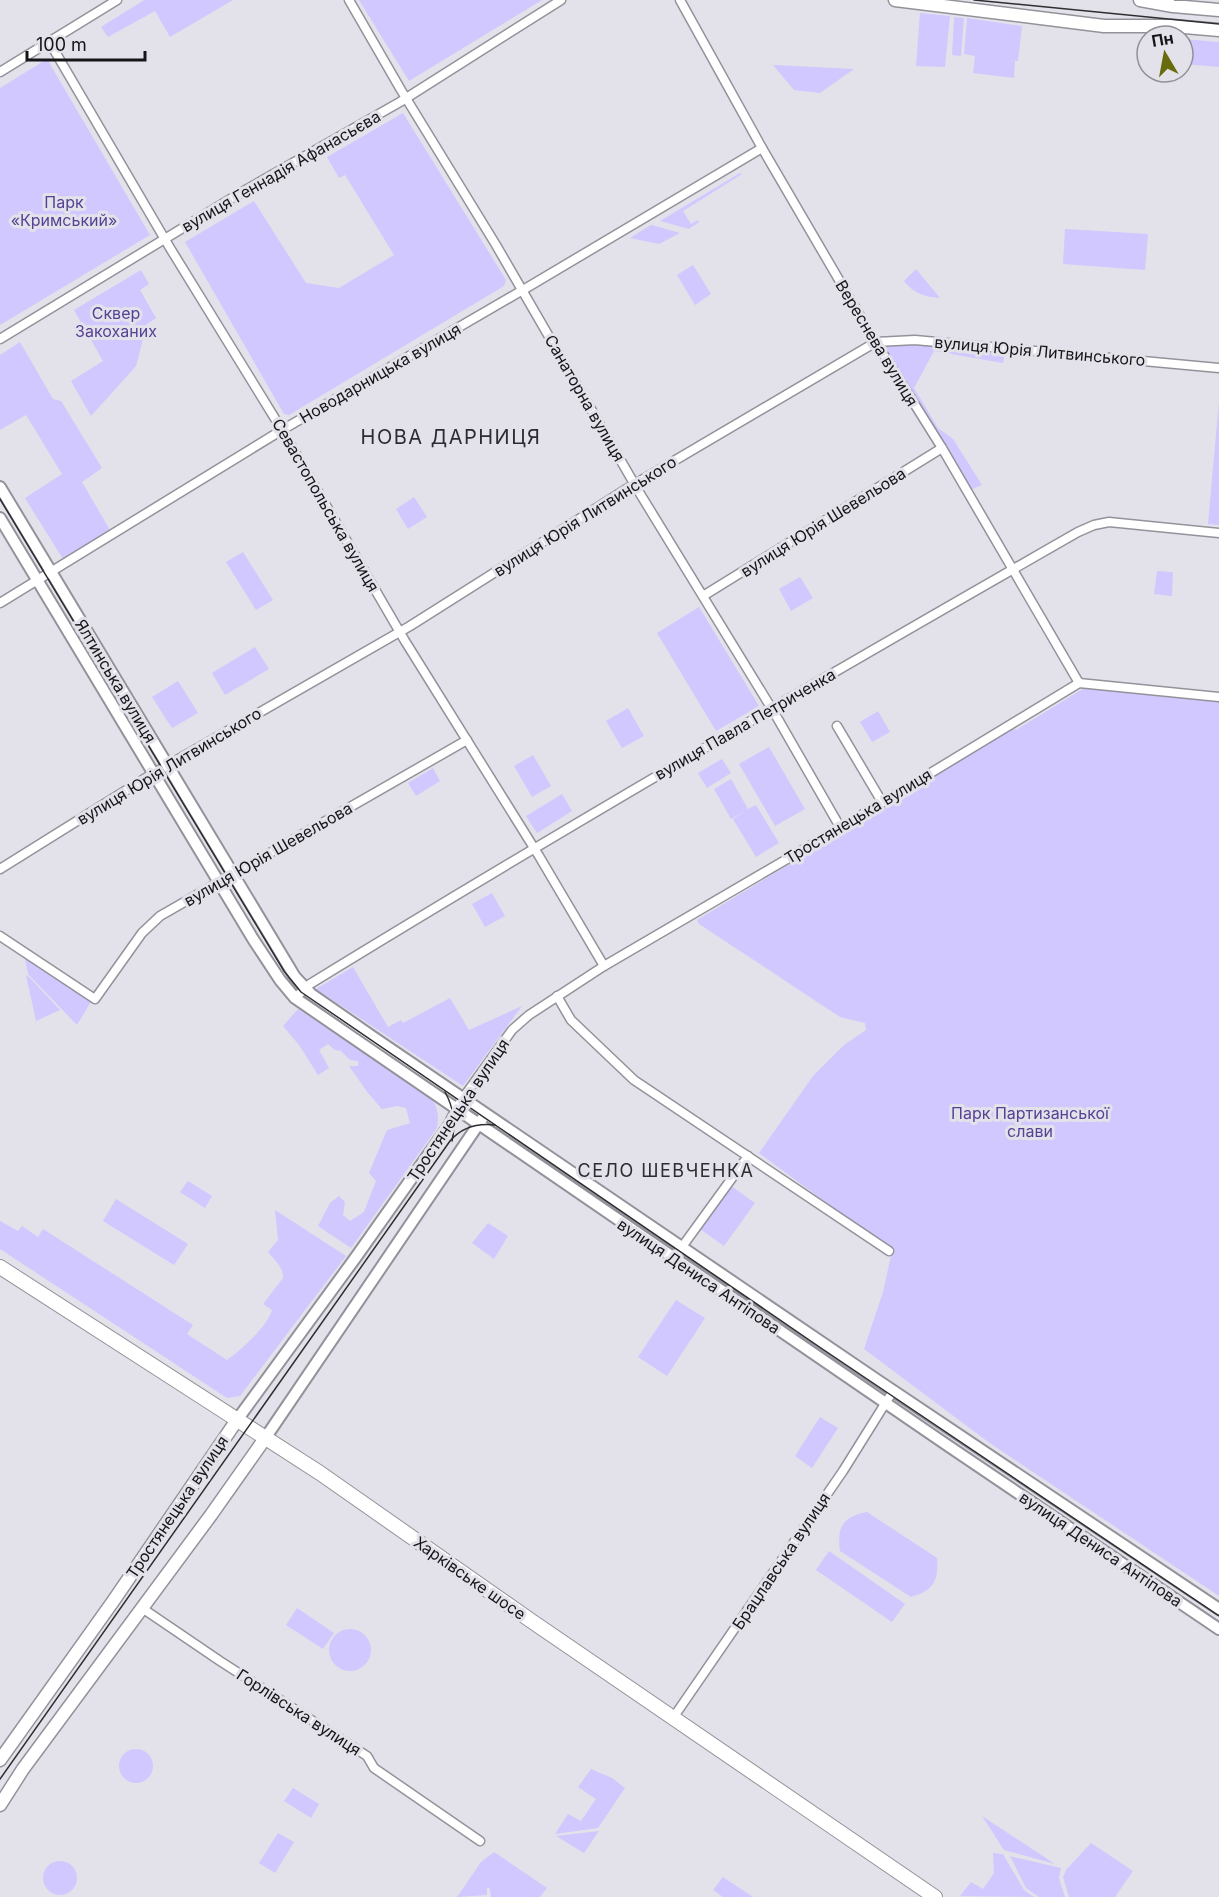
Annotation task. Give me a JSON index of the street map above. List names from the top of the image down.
{
  "streets": {
    "main road": ["Тростянецька вулиця", "Харківське шосе"],
    "street": [
      "вулиця Геннадія Афанасьєва",
      "Вереснева вулиця",
      "вулиця Юрія Литвинського",
      "Новодарницька вулиця",
      "Санаторна вулиця",
      "Севастопольська вулиця",
      "вулиця Юрія Шевельова",
      "Ялтинська вулиця",
      "вулиця Павла Петриченка",
      "вулиця Дениса Антіпова",
      "Брацлавська вулиця",
      "Горлівська вулиця"
    ]
  },
  "crossings": [
    ["вулиця Геннадія Афанасьєва", "Санаторна вулиця"],
    ["вулиця Геннадія Афанасьєва", "Севастопольська вулиця"],
    ["Вереснева вулиця", "вулиця Юрія Литвинського"],
    ["Вереснева вулиця", "Новодарницька вулиця"],
    ["Вереснева вулиця", "вулиця Юрія Шевельова"],
    ["Вереснева вулиця", "вулиця Павла Петриченка"],
    ["Вереснева вулиця", "Тростянецька вулиця"],
    ["вулиця Юрія Литвинського", "Санаторна вулиця"],
    ["вулиця Юрія Литвинського", "Севастопольська вулиця"],
    ["вулиця Юрія Литвинського", "Ялтинська вулиця"],
    ["Новодарницька вулиця", "Санаторна вулиця"],
    ["Новодарницька вулиця", "Севастопольська вулиця"],
    ["Новодарницька вулиця", "Ялтинська вулиця"],
    ["Санаторна вулиця", "вулиця Юрія Шевельова"],
    ["Санаторна вулиця", "вулиця Павла Петриченка"],
    ["Санаторна вулиця", "Тростянецька вулиця"],
    ["Севастопольська вулиця", "вулиця Юрія Шевельова"],
    ["Севастопольська вулиця", "вулиця Павла Петриченка"],
    ["Севастопольська вулиця", "Тростянецька вулиця"],
    ["вулиця Юрія Шевельова", "Ялтинська вулиця"],
    ["вулиця Юрія Шевельова", "вулиця Дениса Антіпова"],
    ["Ялтинська вулиця", "вулиця Дениса Антіпова"],
    ["вулиця Павла Петриченка", "вулиця Дениса Антіпова"],
    ["Тростянецька вулиця", "вулиця Дениса Антіпова"],
    ["Тростянецька вулиця", "Харківське шосе"],
    ["Тростянецька вулиця", "Горлівська вулиця"],
    ["вулиця Дениса Антіпова", "Брацлавська вулиця"],
    ["Брацлавська вулиця", "Харківське шосе"]
  ],
  "districts": ["НОВА ДАРНИЦЯ", "СЕЛО ШЕВЧЕНКА"],
  "parks": ["Парк «Кримський»", "Сквер Закоханих", "Парк Партизанської слави"],
  "scale_bar": "100 m",
  "north": "top"
}
